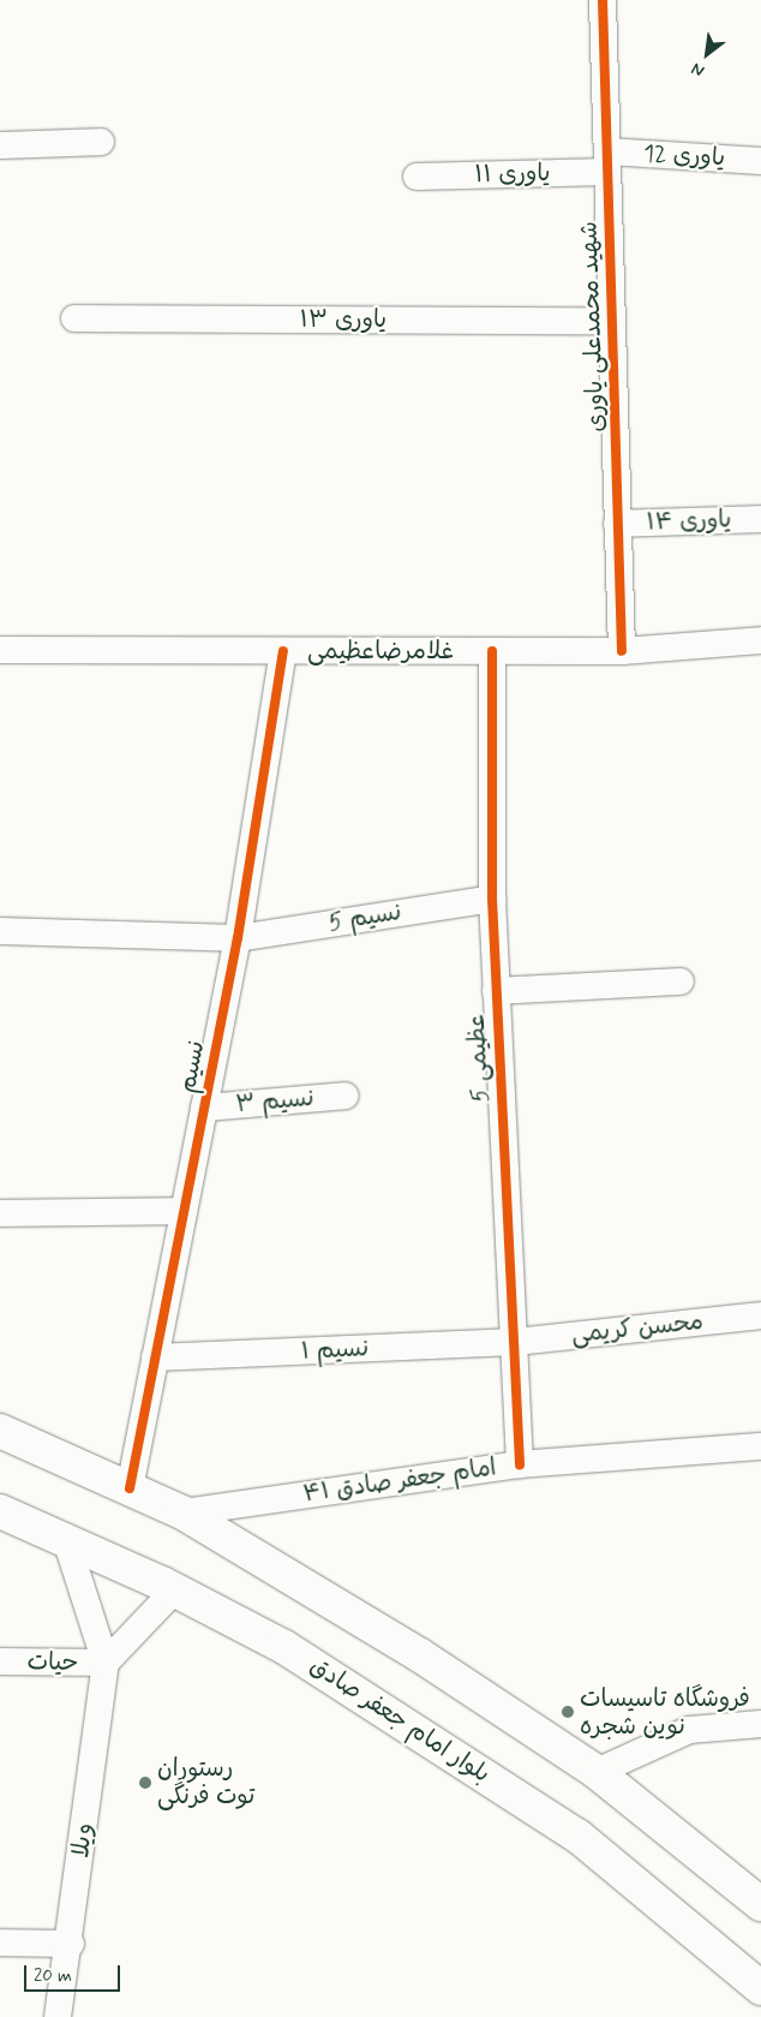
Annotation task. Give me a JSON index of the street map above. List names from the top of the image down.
{
  "streets": {
    "main road": ["بلوار امام جعفر صادق"],
    "street": [
      "یاوری 12",
      "یاوری ۱۱",
      "یاوری ۱۳",
      "شهید محمدعلی یاوری",
      "یاوری ۱۴",
      "غلامرضاعظیمی",
      "نسیم 5",
      "عظیمی 5",
      "نسیم",
      "نسیم ۳",
      "محسن کریمی",
      "نسیم ۱",
      "امام جعفر صادق ۴۱",
      "حیات",
      "ویلا"
    ]
  },
  "crossings": [
    ["یاوری 12", "یاوری ۱۱"],
    ["یاوری 12", "شهید محمدعلی یاوری"],
    ["یاوری ۱۱", "شهید محمدعلی یاوری"],
    ["یاوری ۱۳", "شهید محمدعلی یاوری"],
    ["شهید محمدعلی یاوری", "یاوری ۱۴"],
    ["شهید محمدعلی یاوری", "غلامرضاعظیمی"],
    ["غلامرضاعظیمی", "عظیمی 5"],
    ["غلامرضاعظیمی", "نسیم"],
    ["نسیم 5", "عظیمی 5"],
    ["نسیم 5", "نسیم"],
    ["عظیمی 5", "محسن کریمی"],
    ["عظیمی 5", "نسیم ۱"],
    ["عظیمی 5", "امام جعفر صادق ۴۱"],
    ["نسیم", "نسیم ۳"],
    ["نسیم", "نسیم ۱"],
    ["محسن کریمی", "نسیم ۱"],
    ["حیات", "ویلا"],
    ["بلوار امام جعفر صادق", "ویلا"]
  ],
  "places": ["فروشگاه تاسیسات نوین شجره", "رستوران توت فرنگی"],
  "scale_bar": "20 m",
  "north": "bottom left"
}
